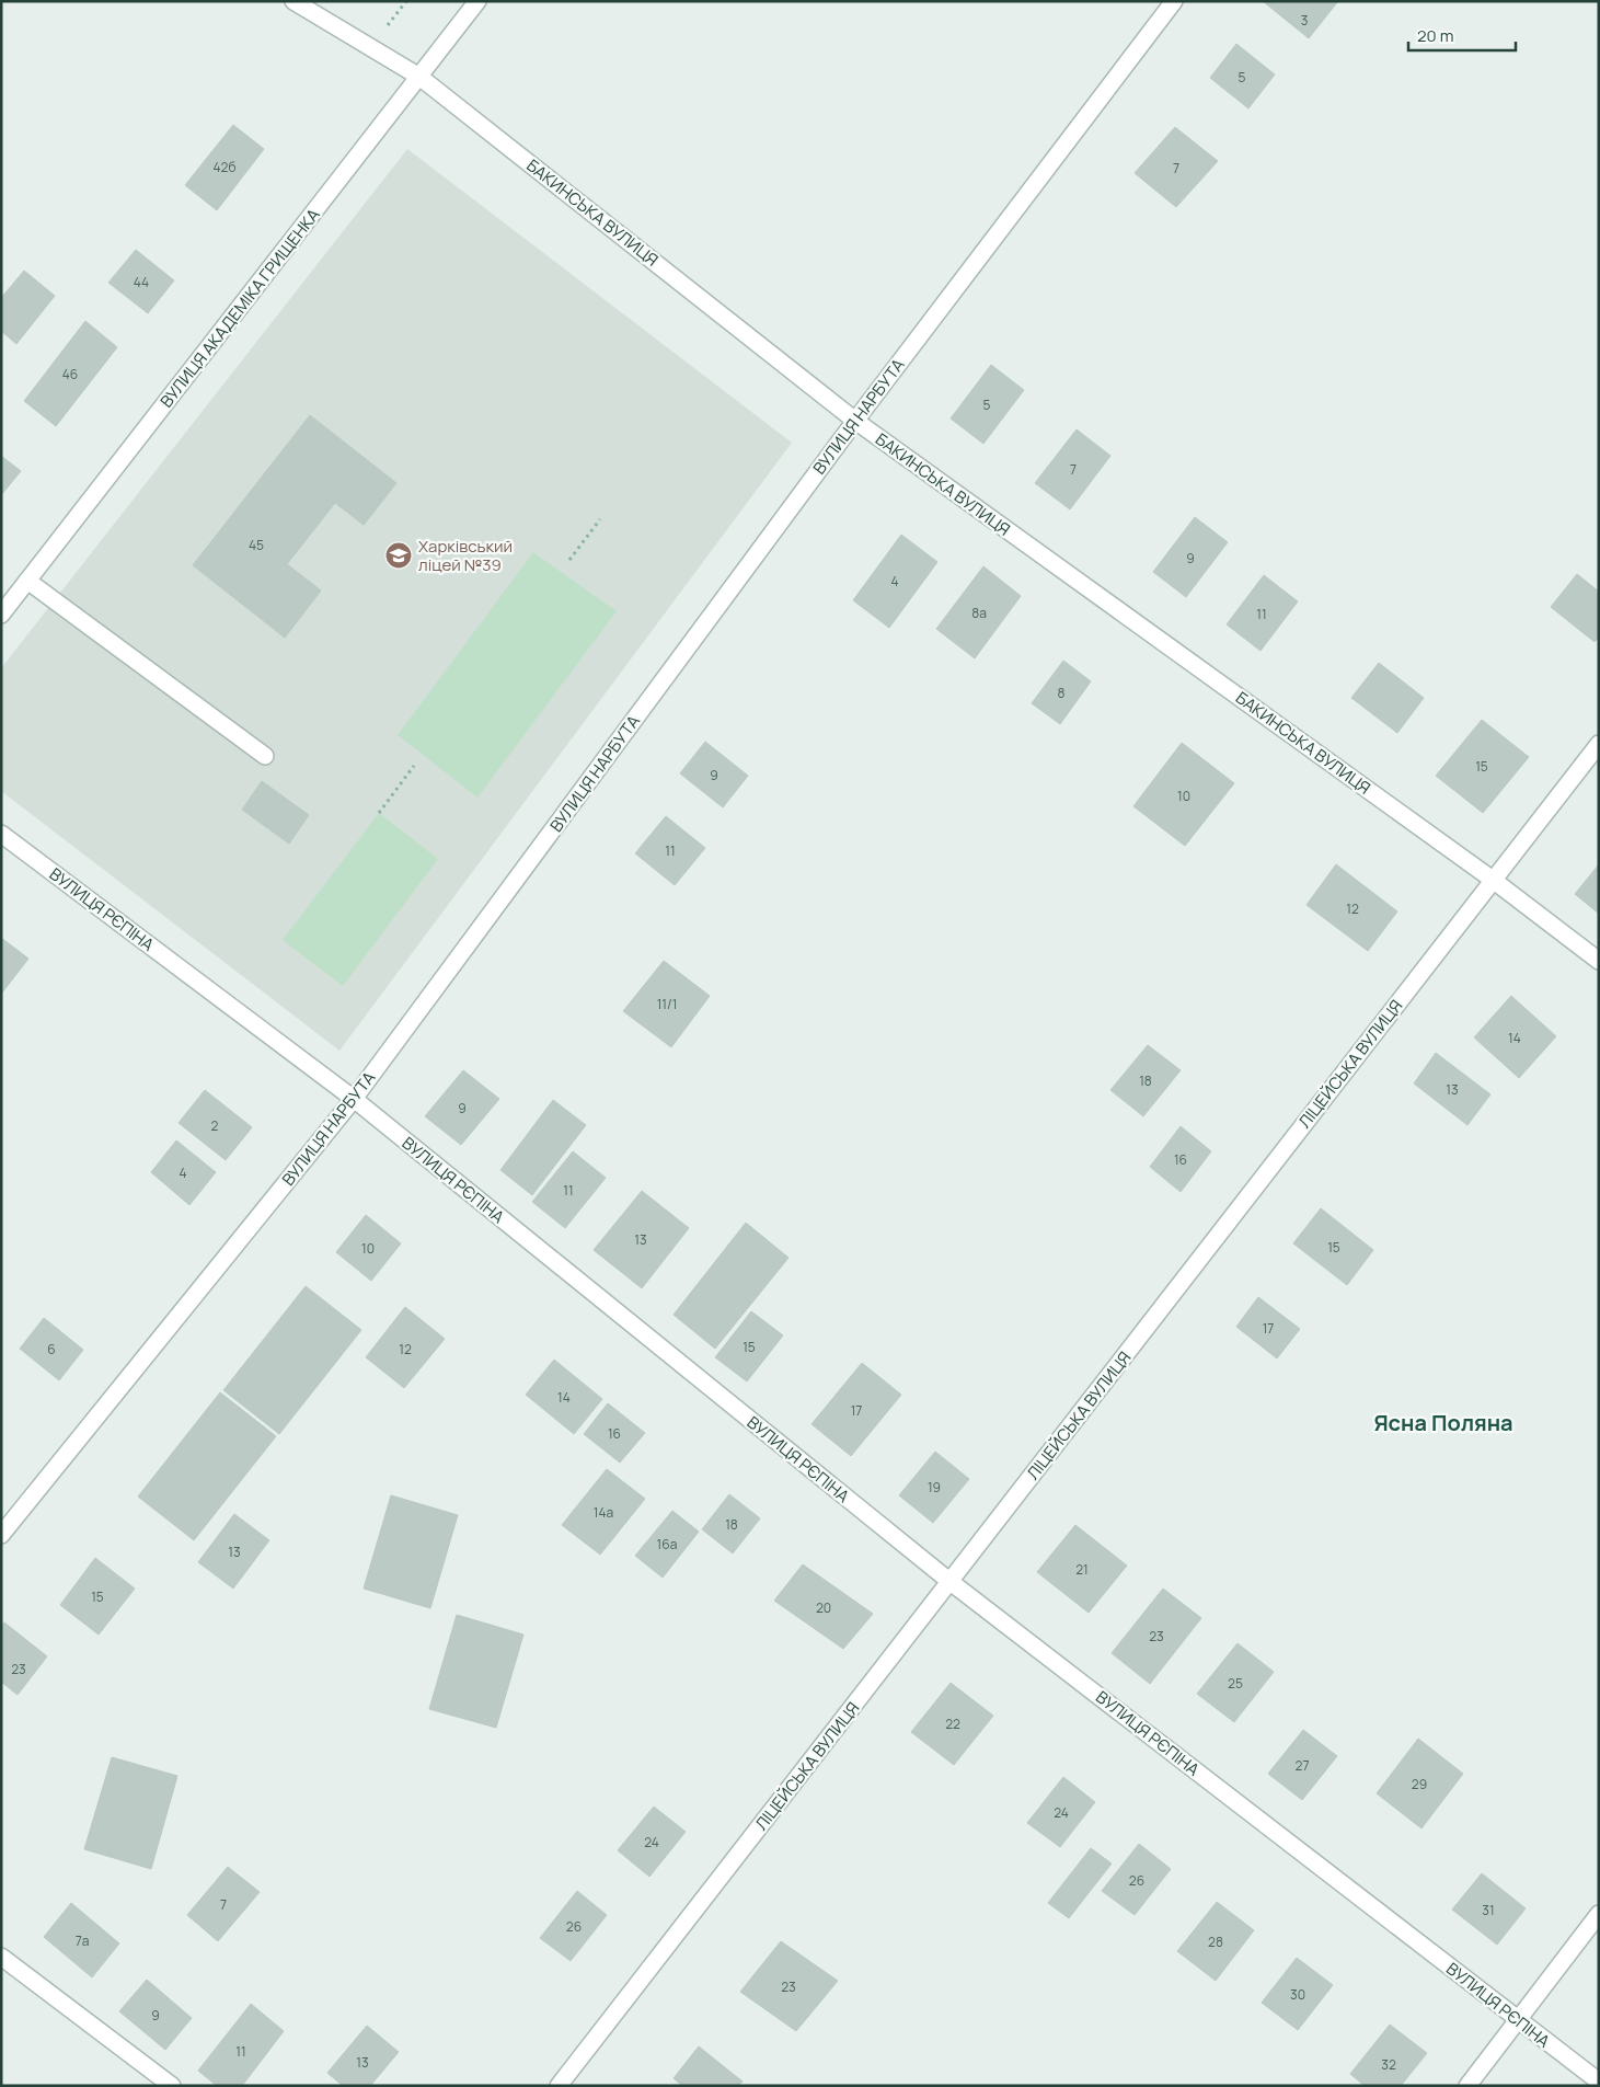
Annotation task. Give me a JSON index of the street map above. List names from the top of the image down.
{
  "streets": {
    "street": [
      "БАКИНСЬКА ВУЛИЦЯ",
      "ВУЛИЦЯ АКАДЕМІКА ГРИЩЕНКА",
      "ВУЛИЦЯ НАРБУТА",
      "ВУЛИЦЯ РЄПІНА",
      "ЛІЦЕЙСЬКА ВУЛИЦЯ"
    ]
  },
  "crossings": [
    ["БАКИНСЬКА ВУЛИЦЯ", "ВУЛИЦЯ АКАДЕМІКА ГРИЩЕНКА"],
    ["БАКИНСЬКА ВУЛИЦЯ", "ВУЛИЦЯ НАРБУТА"],
    ["БАКИНСЬКА ВУЛИЦЯ", "ЛІЦЕЙСЬКА ВУЛИЦЯ"],
    ["ВУЛИЦЯ НАРБУТА", "ВУЛИЦЯ РЄПІНА"],
    ["ВУЛИЦЯ РЄПІНА", "ЛІЦЕЙСЬКА ВУЛИЦЯ"]
  ],
  "districts": ["Ясна Поляна"],
  "places": {
    "school or university": ["Харківський ліцей №39"]
  },
  "house_numbers": [
    "3",
    "5",
    "42б",
    "7",
    "44",
    "46",
    "5",
    "7",
    "45",
    "9",
    "4",
    "8а",
    "11",
    "8",
    "15",
    "9",
    "10",
    "11",
    "12",
    "11/1",
    "14",
    "18",
    "13",
    "9",
    "2",
    "16",
    "4",
    "11",
    "13",
    "15",
    "10",
    "17",
    "15",
    "6",
    "12",
    "14",
    "17",
    "16",
    "19",
    "14а",
    "18",
    "16а",
    "13",
    "21",
    "15",
    "20",
    "23",
    "23",
    "25",
    "22",
    "27",
    "29",
    "24",
    "24",
    "26",
    "7",
    "31",
    "26",
    "7а",
    "28",
    "23",
    "30",
    "9",
    "11",
    "13",
    "32"
  ],
  "scale_bar": "20 m"
}
